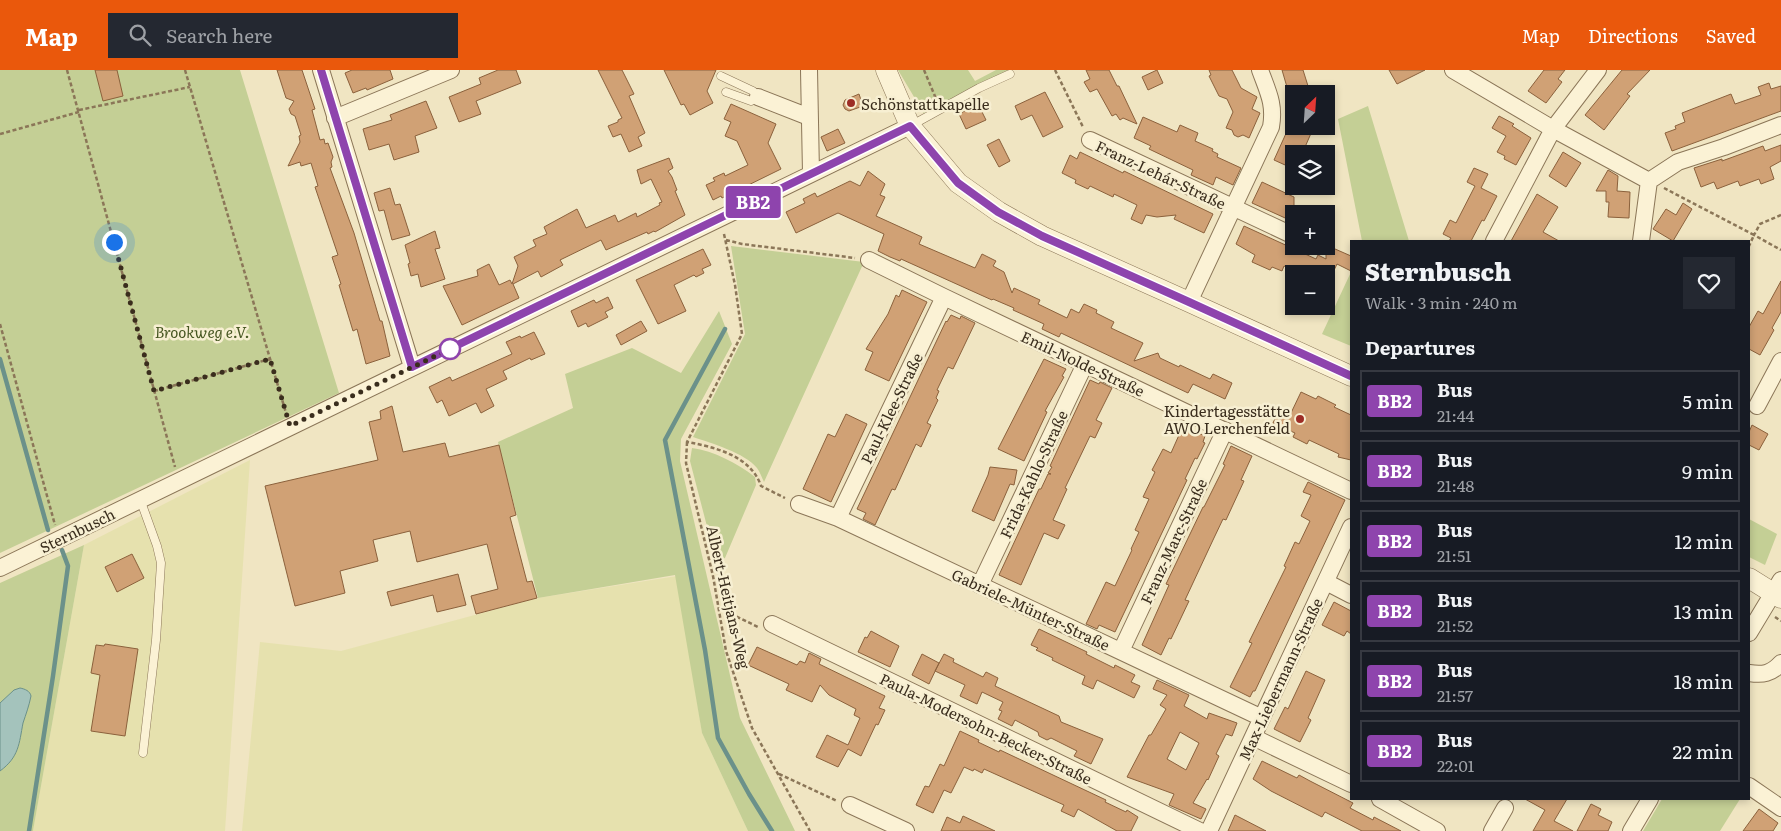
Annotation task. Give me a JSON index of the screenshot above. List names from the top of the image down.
{
  "streets": {
    "street": [
      "Franz-Lehár-Straße",
      "Emil-Nolde-Straße",
      "Paul-Klee-Straße",
      "Frida-Kahlo-Straße",
      "Sternbusch",
      "Franz-Marc-Straße",
      "Gabriele-Münter-Straße",
      "Max-Liebermann-Straße",
      "Paula-Modersohn-Becker-Straße"
    ],
    "path": ["Albert-Heitjans-Weg"]
  },
  "crossings": [
    ["Emil-Nolde-Straße", "Paul-Klee-Straße"],
    ["Emil-Nolde-Straße", "Frida-Kahlo-Straße"],
    ["Emil-Nolde-Straße", "Franz-Marc-Straße"],
    ["Paul-Klee-Straße", "Gabriele-Münter-Straße"],
    ["Frida-Kahlo-Straße", "Gabriele-Münter-Straße"],
    ["Franz-Marc-Straße", "Gabriele-Münter-Straße"],
    ["Gabriele-Münter-Straße", "Max-Liebermann-Straße"]
  ],
  "parks": ["Brookweg e.V."],
  "places": ["Schönstattkapelle", "Kindertagesstätte AWO Lerchenfeld"],
  "lines": ["bus line BB2"],
  "north": "top right",
  "page": {
    "header": "Map",
    "search": "Search here",
    "nav": ["Map", "Directions", "Saved"],
    "on_map": "BB2",
    "map_buttons": ["+", "−"],
    "heading": [
      ["Sternbusch", "Walk · 3 min · 240 m"],
      "Departures"
    ],
    "list": [
      {
        "mark": "BB2",
        "name": "Bus",
        "note": "21:44",
        "value": "5 min"
      },
      {
        "mark": "BB2",
        "name": "Bus",
        "note": "21:48",
        "value": "9 min"
      },
      {
        "mark": "BB2",
        "name": "Bus",
        "note": "21:51",
        "value": "12 min"
      },
      {
        "mark": "BB2",
        "name": "Bus",
        "note": "21:52",
        "value": "13 min"
      },
      {
        "mark": "BB2",
        "name": "Bus",
        "note": "21:57",
        "value": "18 min"
      },
      {
        "mark": "BB2",
        "name": "Bus",
        "note": "22:01",
        "value": "22 min"
      }
    ]
  }
}
